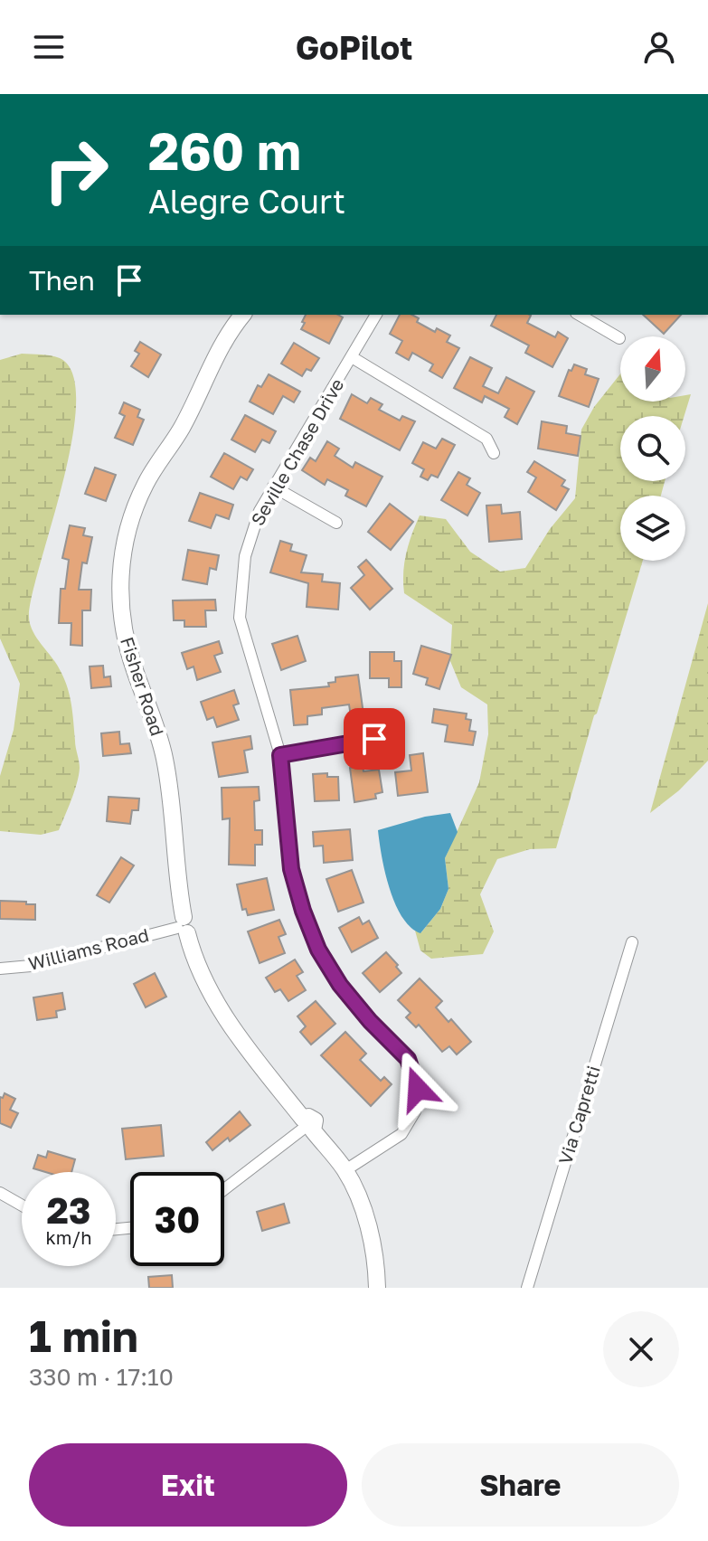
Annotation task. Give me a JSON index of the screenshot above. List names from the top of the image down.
{
  "streets": {
    "street": [
      "Seville Chase Drive",
      "Fisher Road",
      "Williams Road",
      "Via Capretti"
    ]
  },
  "crossings": [
    ["Seville Chase Drive", "Fisher Road"],
    ["Fisher Road", "Williams Road"]
  ],
  "north": "top",
  "page": {
    "header": "GoPilot",
    "turn": ["260 m", "Alegre Court"],
    "then": "Then",
    "speed": "23 km/h",
    "limit": "30",
    "heading": ["1 min", "330 m · 17:10"],
    "buttons": ["Exit", "Share"]
  }
}
